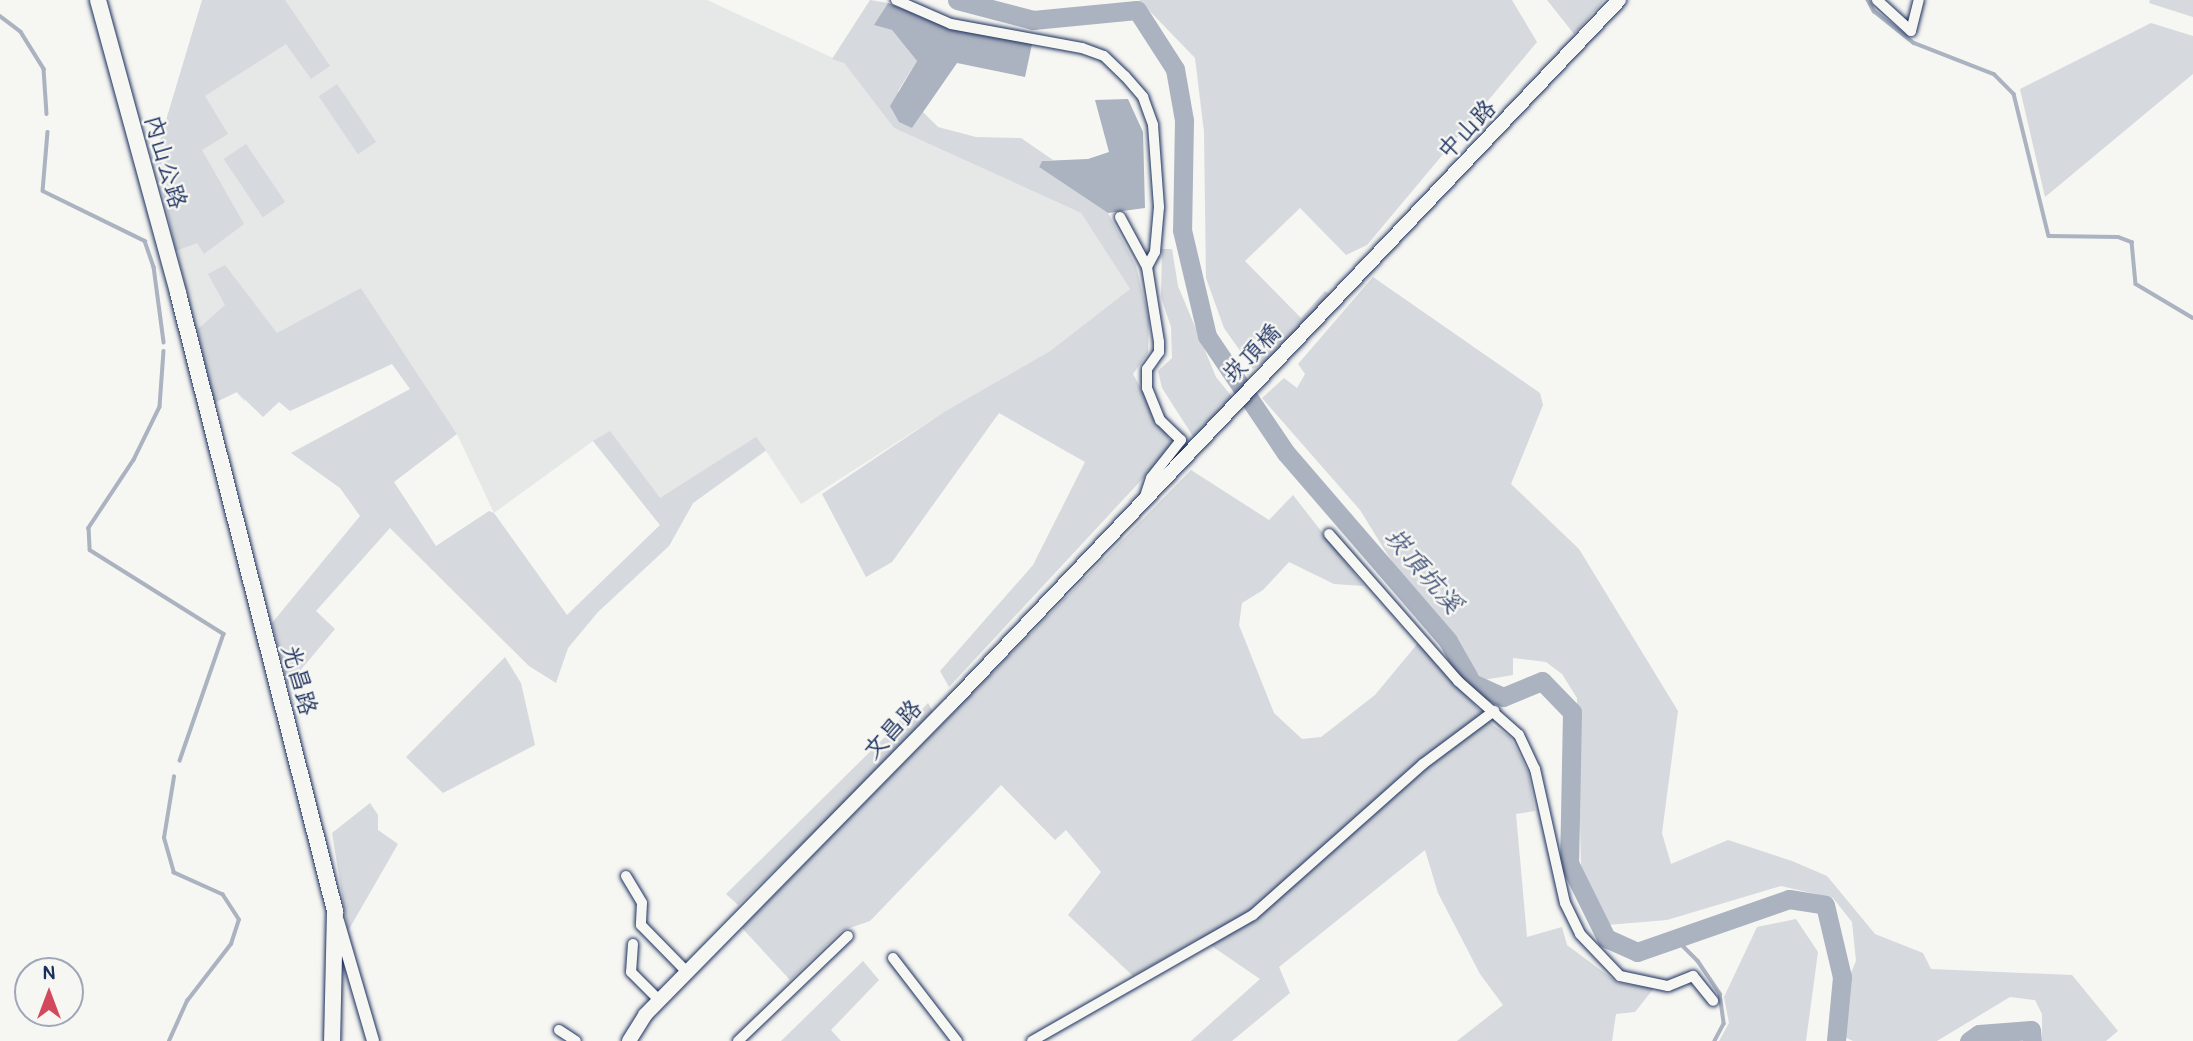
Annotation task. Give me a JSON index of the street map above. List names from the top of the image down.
{
  "streets": {
    "main road": [
      "中山路",
      "內山公路",
      "崁頂橋",
      "光昌路",
      "文昌路"
    ]
  },
  "crossings": [
    ["中山路", "崁頂橋"],
    ["內山公路", "光昌路"],
    ["崁頂橋", "文昌路"]
  ],
  "water": ["崁頂坑溪"],
  "north": "top"
}
